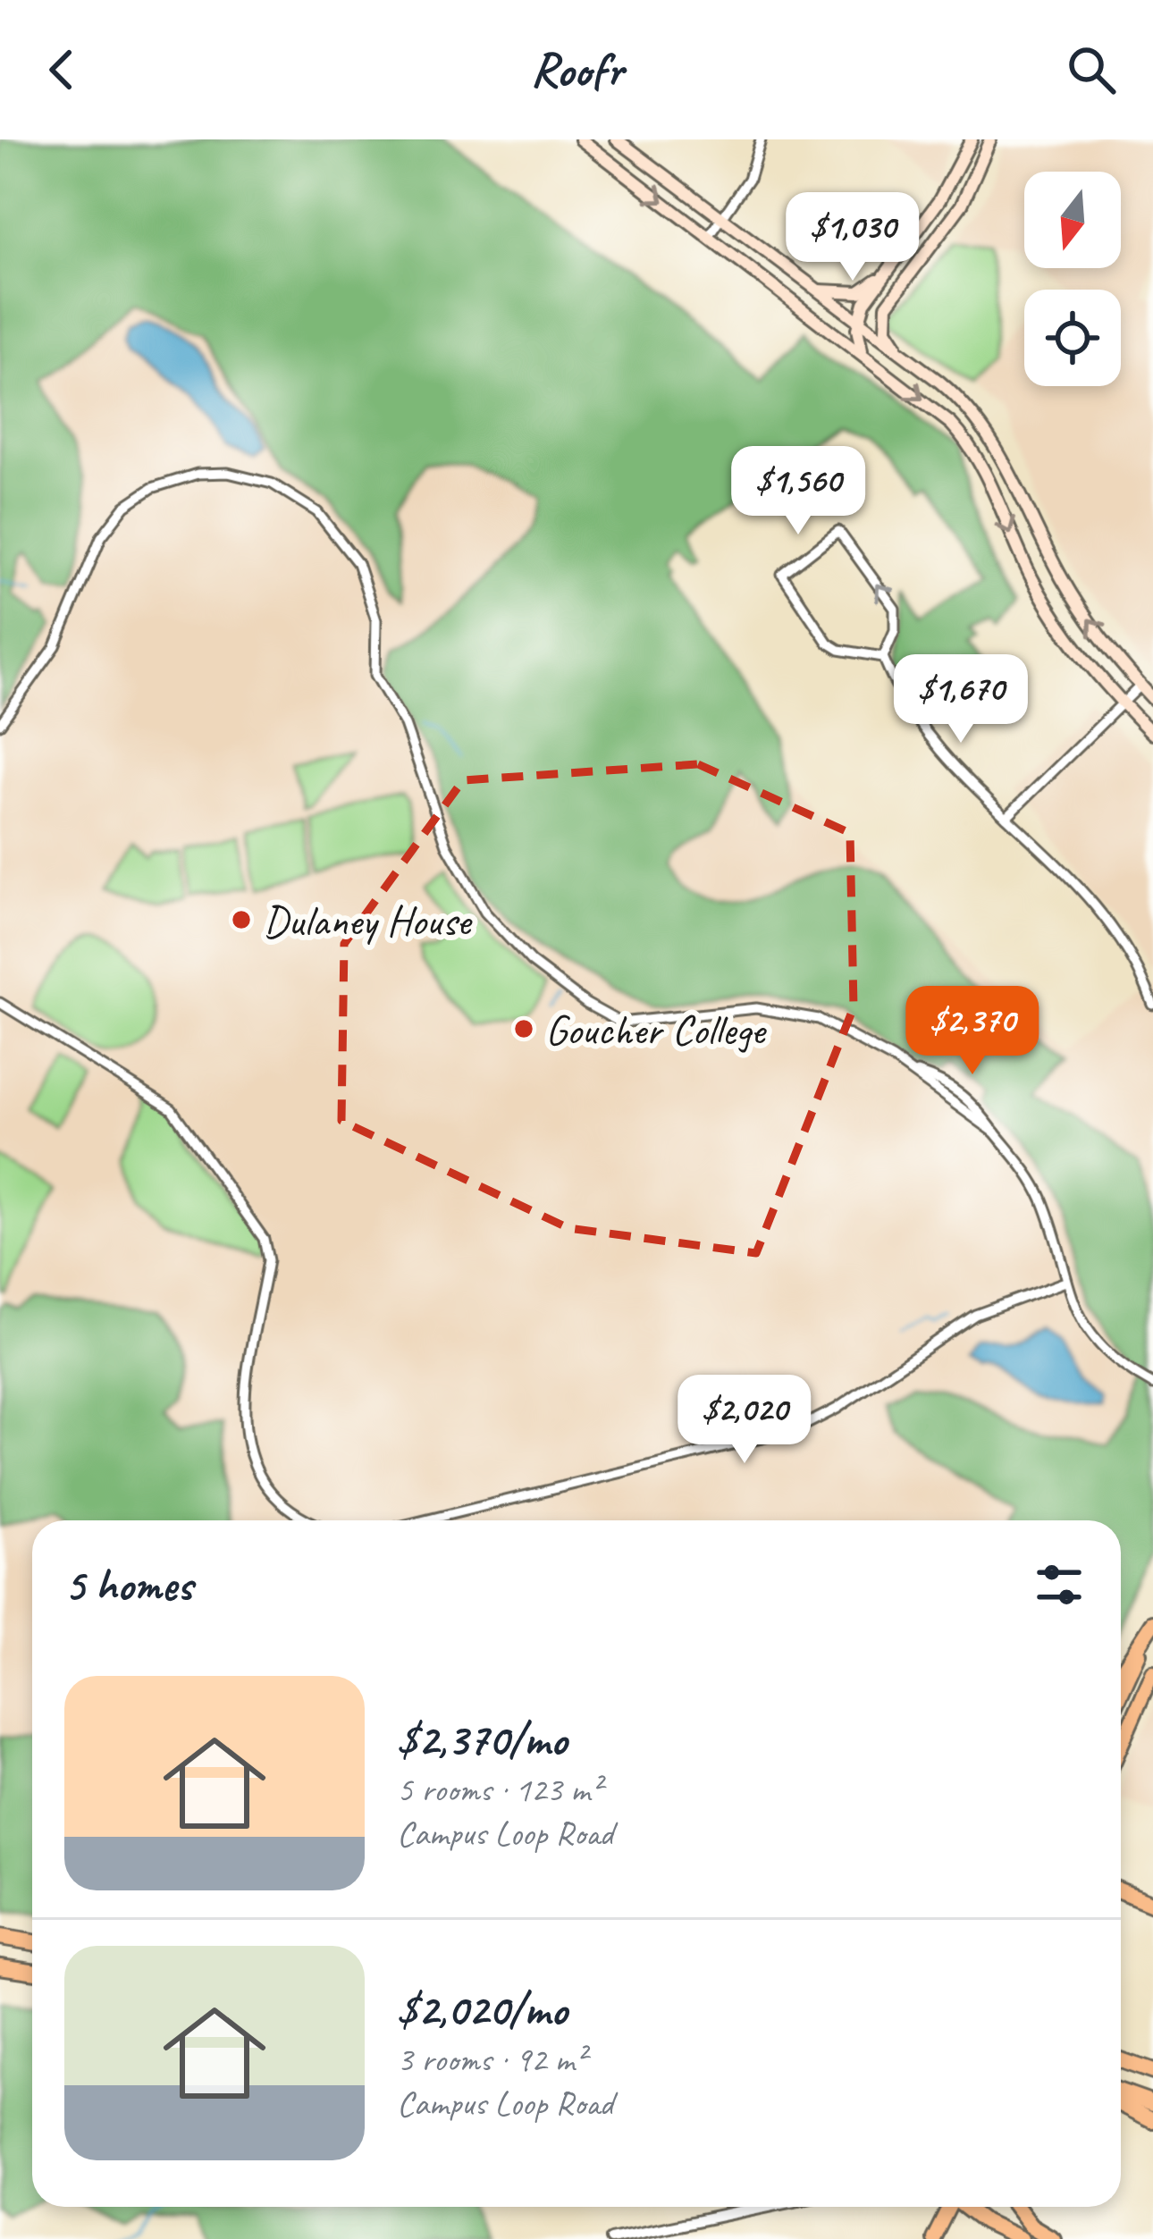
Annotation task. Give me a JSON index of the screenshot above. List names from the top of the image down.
{
  "places": ["Dulaney House", "Goucher College"],
  "north": "bottom",
  "page": {
    "header": "Roofr",
    "price": [
      "$1,030",
      "$1,560",
      "$1,670",
      "$2,370",
      "$2,020"
    ],
    "heading": "5 homes",
    "list": [
      {
        "name": "$2,370/mo",
        "note": "5 rooms · 123 m² · Campus Loop Road"
      },
      {
        "name": "$2,020/mo",
        "note": "3 rooms · 92 m² · Campus Loop Road"
      }
    ]
  }
}
